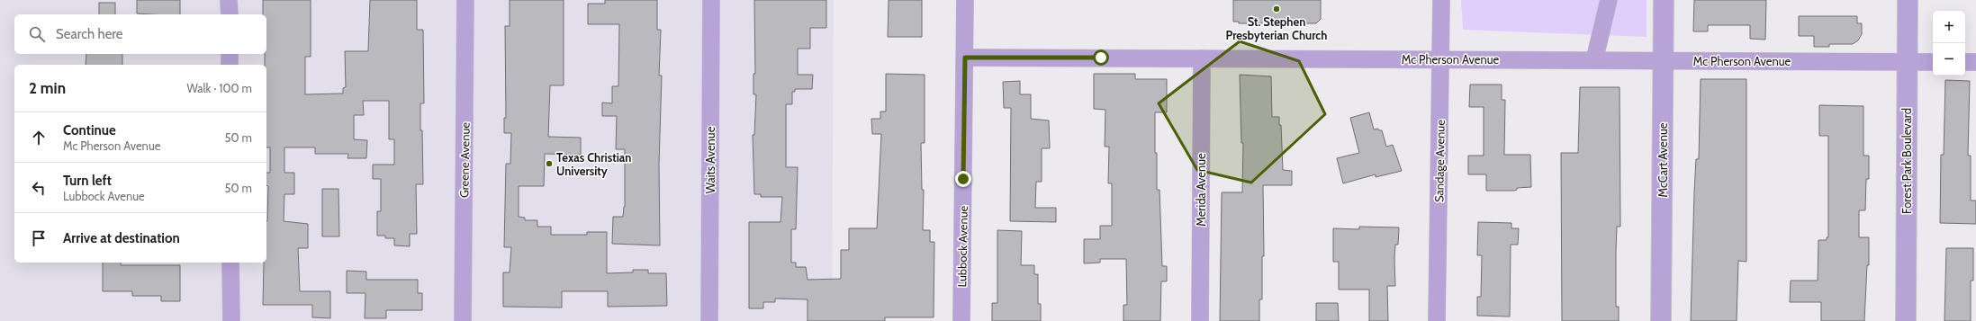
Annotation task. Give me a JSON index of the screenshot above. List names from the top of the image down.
{
  "streets": {
    "street": [
      "Mc Pherson Avenue",
      "Greene Avenue",
      "Waits Avenue",
      "McCart Avenue",
      "Sandage Avenue",
      "Forest Park Boulevard",
      "Merida Avenue",
      "Lubbock Avenue"
    ]
  },
  "crossings": [
    ["Mc Pherson Avenue", "McCart Avenue"],
    ["Mc Pherson Avenue", "Sandage Avenue"],
    ["Mc Pherson Avenue", "Forest Park Boulevard"],
    ["Mc Pherson Avenue", "Merida Avenue"],
    ["Mc Pherson Avenue", "Lubbock Avenue"]
  ],
  "places": ["St. Stephen Presbyterian Church", "Texas Christian University"],
  "page": {
    "map_buttons": ["+", "−"],
    "search": "Search here",
    "heading": ["2 min", "Walk · 100 m"],
    "list": [
      ["Continue", "Mc Pherson Avenue", "50 m"],
      ["Turn left", "Lubbock Avenue", "50 m"],
      "Arrive at destination"
    ]
  }
}
